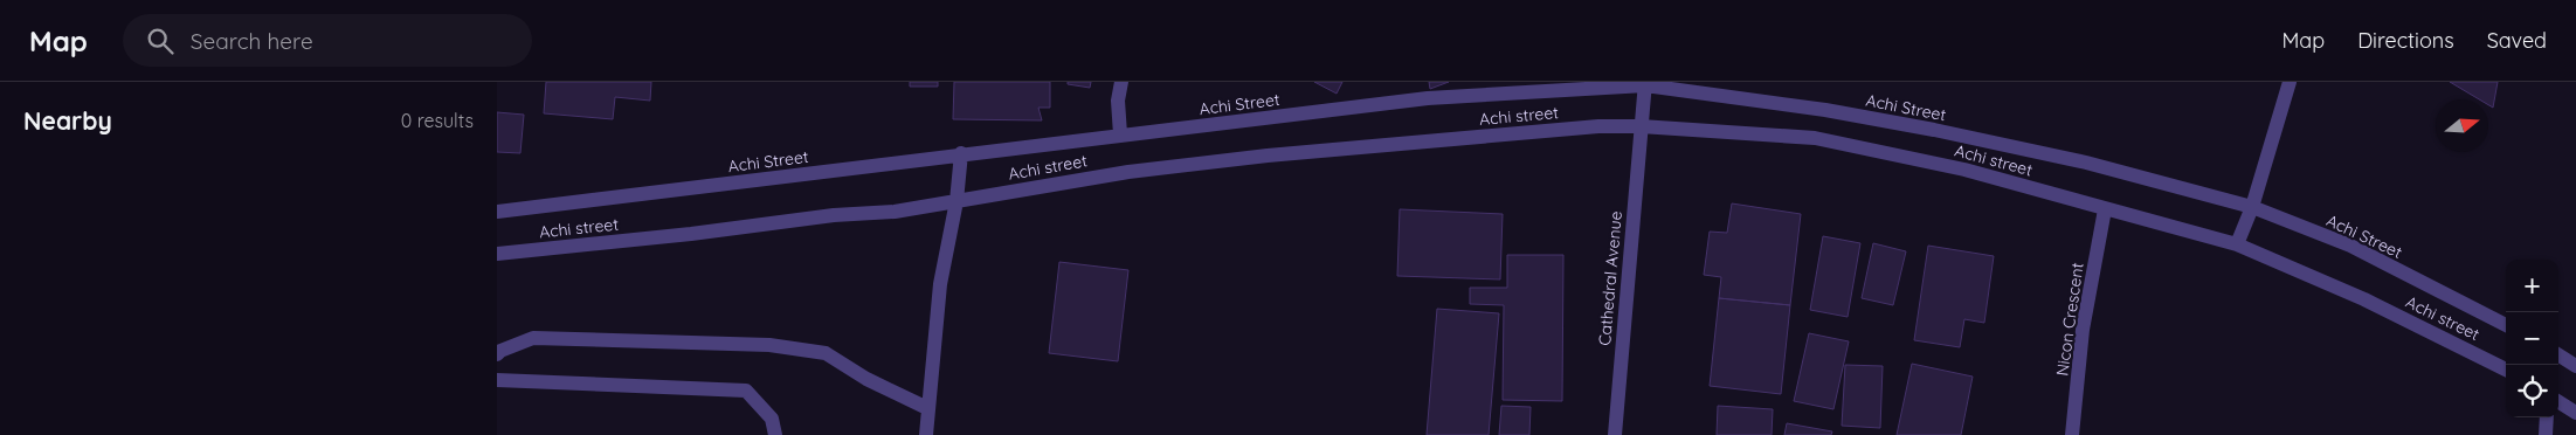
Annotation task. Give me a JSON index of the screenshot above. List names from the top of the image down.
{
  "streets": {
    "street": [
      "Achi Street",
      "Achi street",
      "Cathedral Avenue",
      "Nicon Crescent"
    ]
  },
  "crossings": [
    ["Achi Street", "Cathedral Avenue"],
    ["Achi street", "Cathedral Avenue"],
    ["Achi street", "Nicon Crescent"]
  ],
  "north": "right",
  "page": {
    "header": "Map",
    "search": "Search here",
    "nav": ["Map", "Directions", "Saved"],
    "heading": ["Nearby", "0 results"],
    "map_buttons": ["+", "−"]
  }
}
